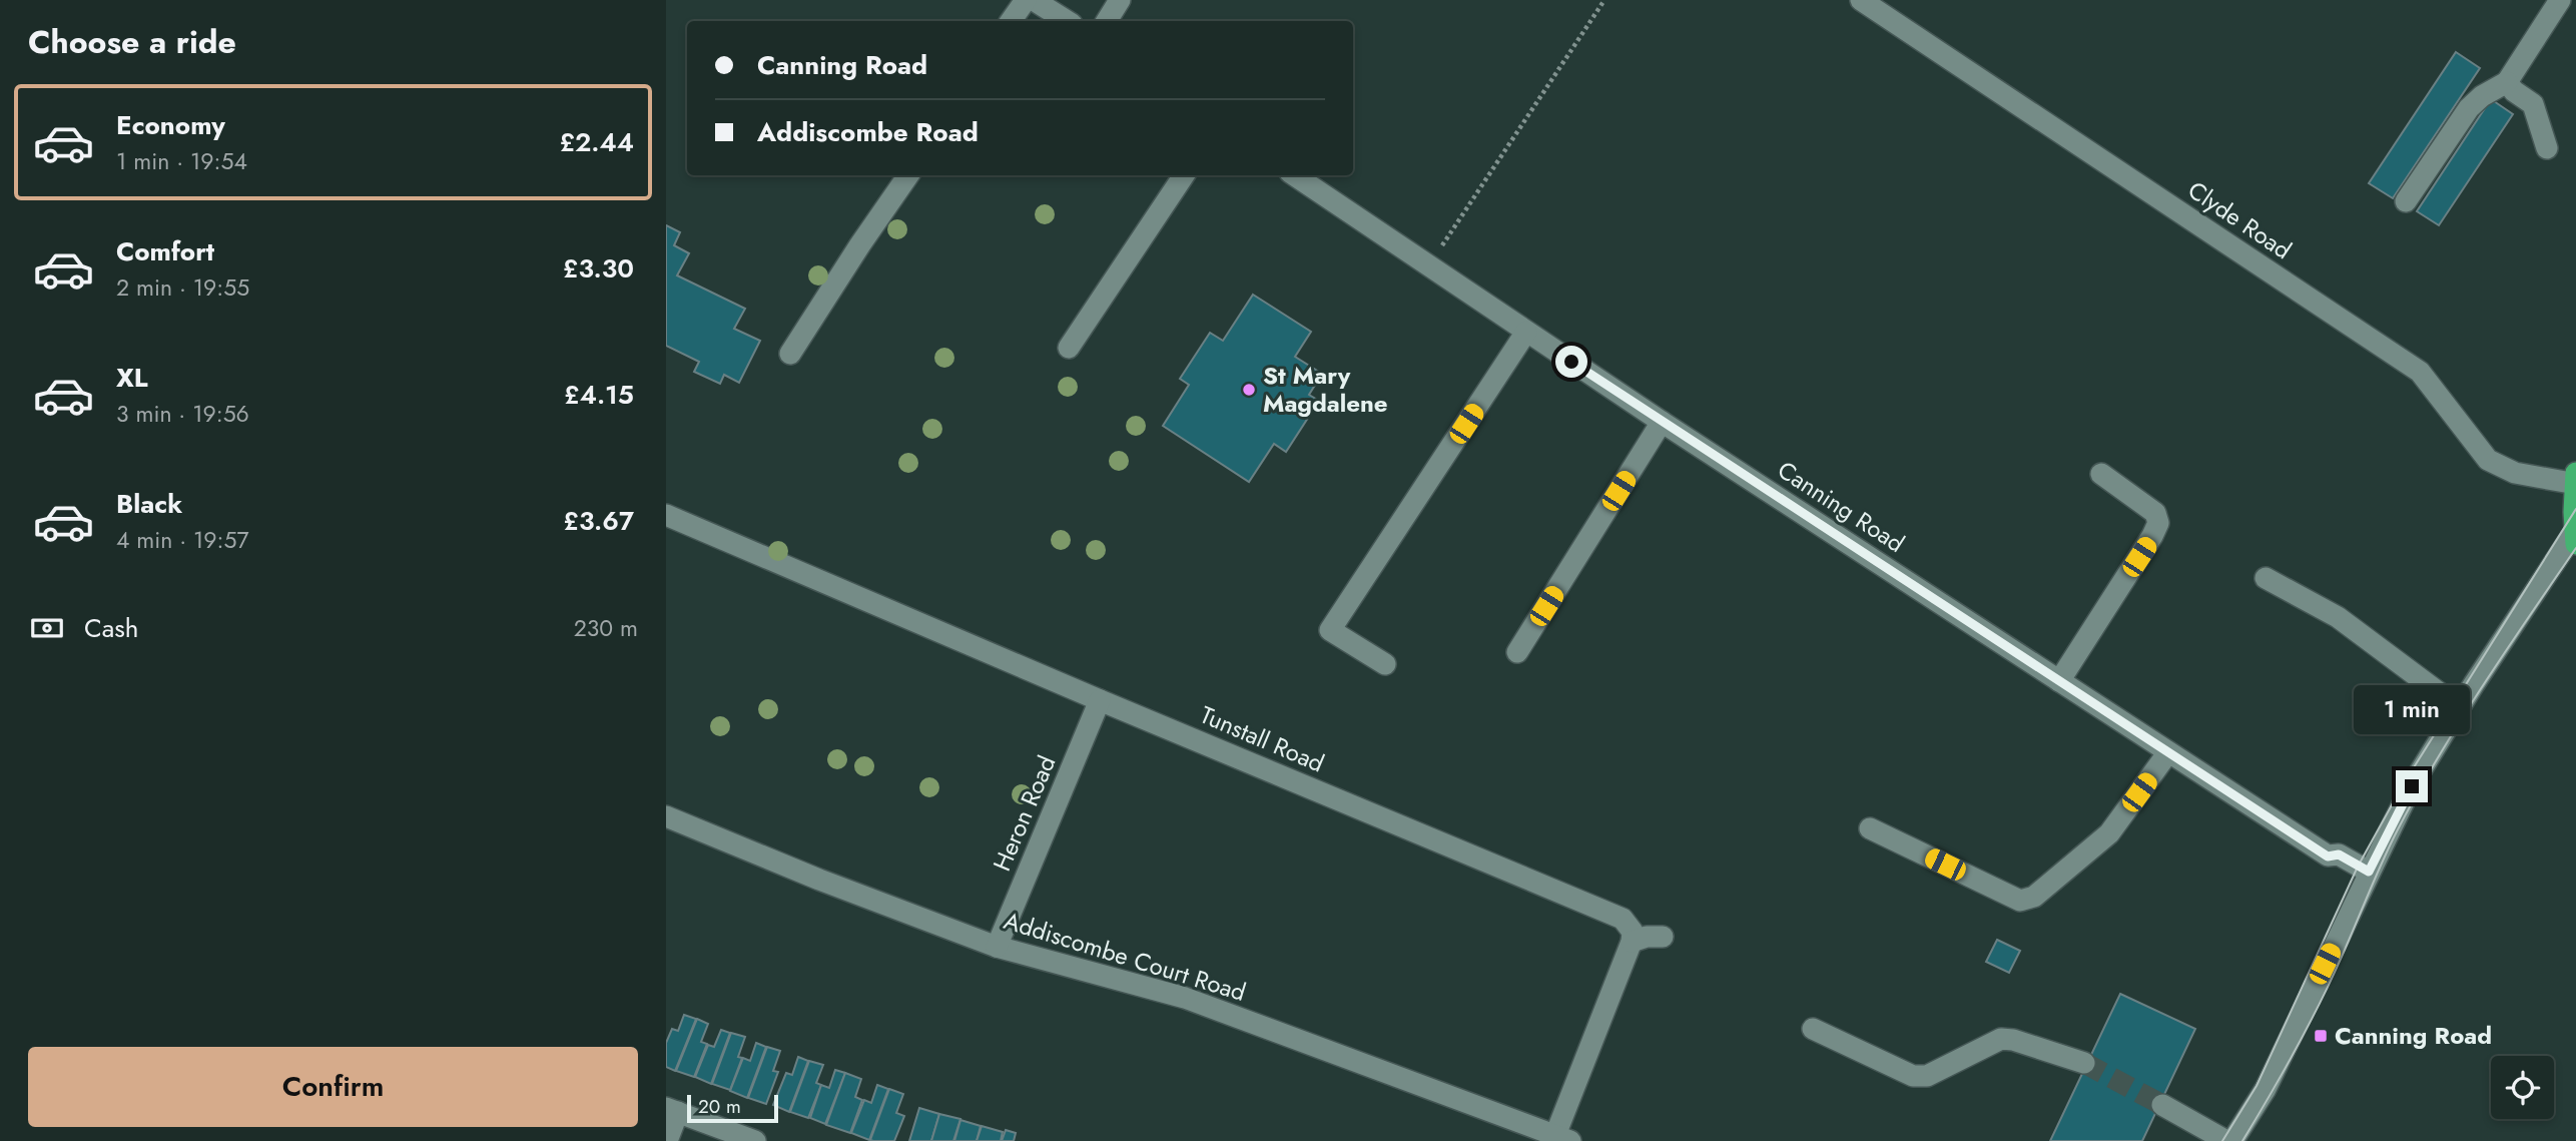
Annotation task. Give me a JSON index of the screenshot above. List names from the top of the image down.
{
  "streets": {
    "street": [
      "Clyde Road",
      "Canning Road",
      "Tunstall Road",
      "Heron Road",
      "Addiscombe Court Road"
    ]
  },
  "crossings": [
    ["Tunstall Road", "Heron Road"],
    ["Heron Road", "Addiscombe Court Road"]
  ],
  "places": {
    "other": ["St Mary Magdalene"],
    "transit": ["Canning Road"]
  },
  "scale_bar": "20 m",
  "page": {
    "heading": "Choose a ride",
    "banner": ["Canning Road", "Addiscombe Road"],
    "list": [
      {
        "name": "Economy",
        "note": "1 min · 19:54",
        "value": "£2.44"
      },
      {
        "name": "Comfort",
        "note": "2 min · 19:55",
        "value": "£3.30"
      },
      {
        "name": "XL",
        "note": "3 min · 19:56",
        "value": "£4.15"
      },
      {
        "name": "Black",
        "note": "4 min · 19:57",
        "value": "£3.67"
      }
    ],
    "pay": ["Cash", "230 m"],
    "bubble": "1 min",
    "buttons": "Confirm",
    "scale": "20 m"
  }
}
